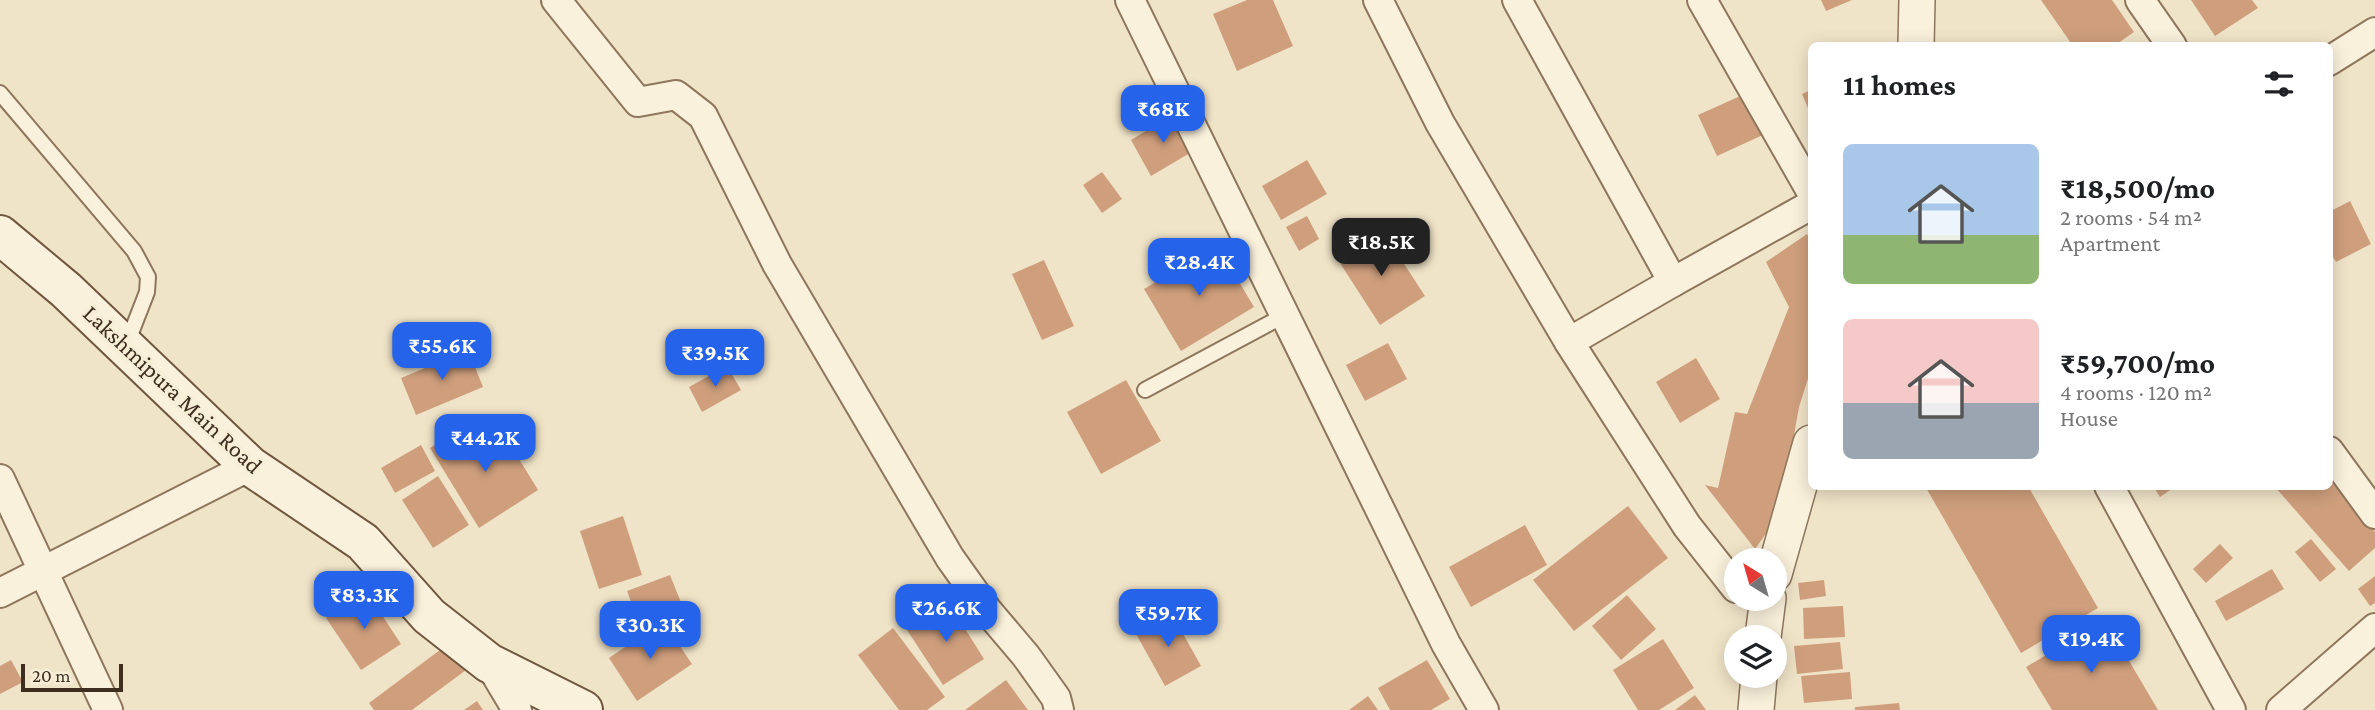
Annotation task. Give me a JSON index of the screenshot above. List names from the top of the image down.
{
  "streets": {
    "main road": ["Lakshmipura Main Road"]
  },
  "scale_bar": "20 m",
  "north": "top left",
  "page": {
    "heading": "11 homes",
    "price": [
      "₹68K",
      "₹18.5K",
      "₹28.4K",
      "₹55.6K",
      "₹39.5K",
      "₹44.2K",
      "₹83.3K",
      "₹26.6K",
      "₹59.7K",
      "₹30.3K",
      "₹19.4K"
    ],
    "list": [
      {
        "name": "₹18,500/mo",
        "note": "2 rooms · 54 m² · Apartment"
      },
      {
        "name": "₹59,700/mo",
        "note": "4 rooms · 120 m² · House"
      }
    ],
    "scale": "20 m"
  }
}
